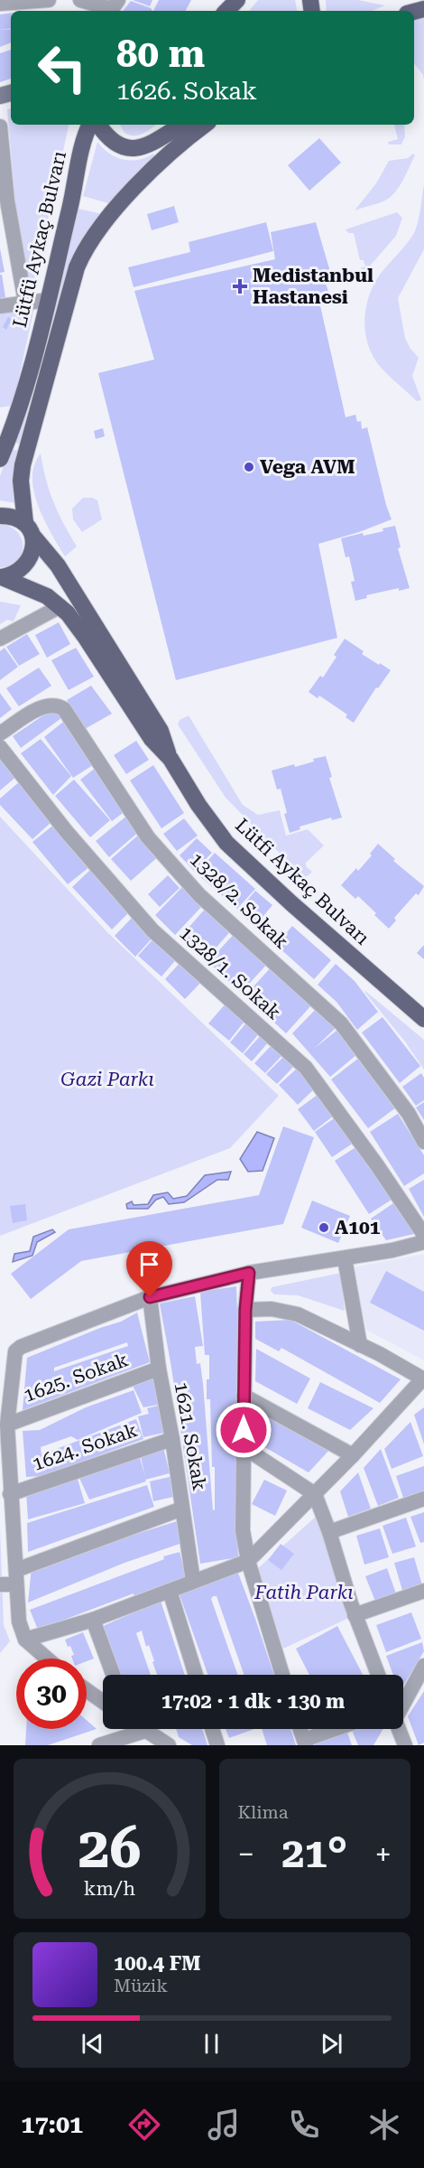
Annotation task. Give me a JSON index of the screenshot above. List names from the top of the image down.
{
  "streets": {
    "main road": ["Lütfü Aykaç Bulvarı", "Lütfi Aykaç Bulvarı"],
    "street": [
      "1328/2. Sokak",
      "1328/1. Sokak",
      "1625. Sokak",
      "1621. Sokak",
      "1624. Sokak"
    ]
  },
  "crossings": [
    ["Lütfü Aykaç Bulvarı", "Lütfi Aykaç Bulvarı"],
    ["1625. Sokak", "1621. Sokak"],
    ["1621. Sokak", "1624. Sokak"]
  ],
  "parks": ["Gazi Parkı", "Fatih Parkı"],
  "places": {
    "health": ["Medistanbul Hastanesi"],
    "other": ["Vega AVM", "A101"]
  },
  "page": {
    "turn": ["80 m", "1626. Sokak"],
    "limit": "30",
    "trip": "17:02 · 1 dk · 130 m",
    "tile": "Klima",
    "heat": ["−", "21°", "+"],
    "song": ["100.4 FM", "Müzik"],
    "tabs": "17:01",
    "gauge": ["26", "km/h"]
  }
}
